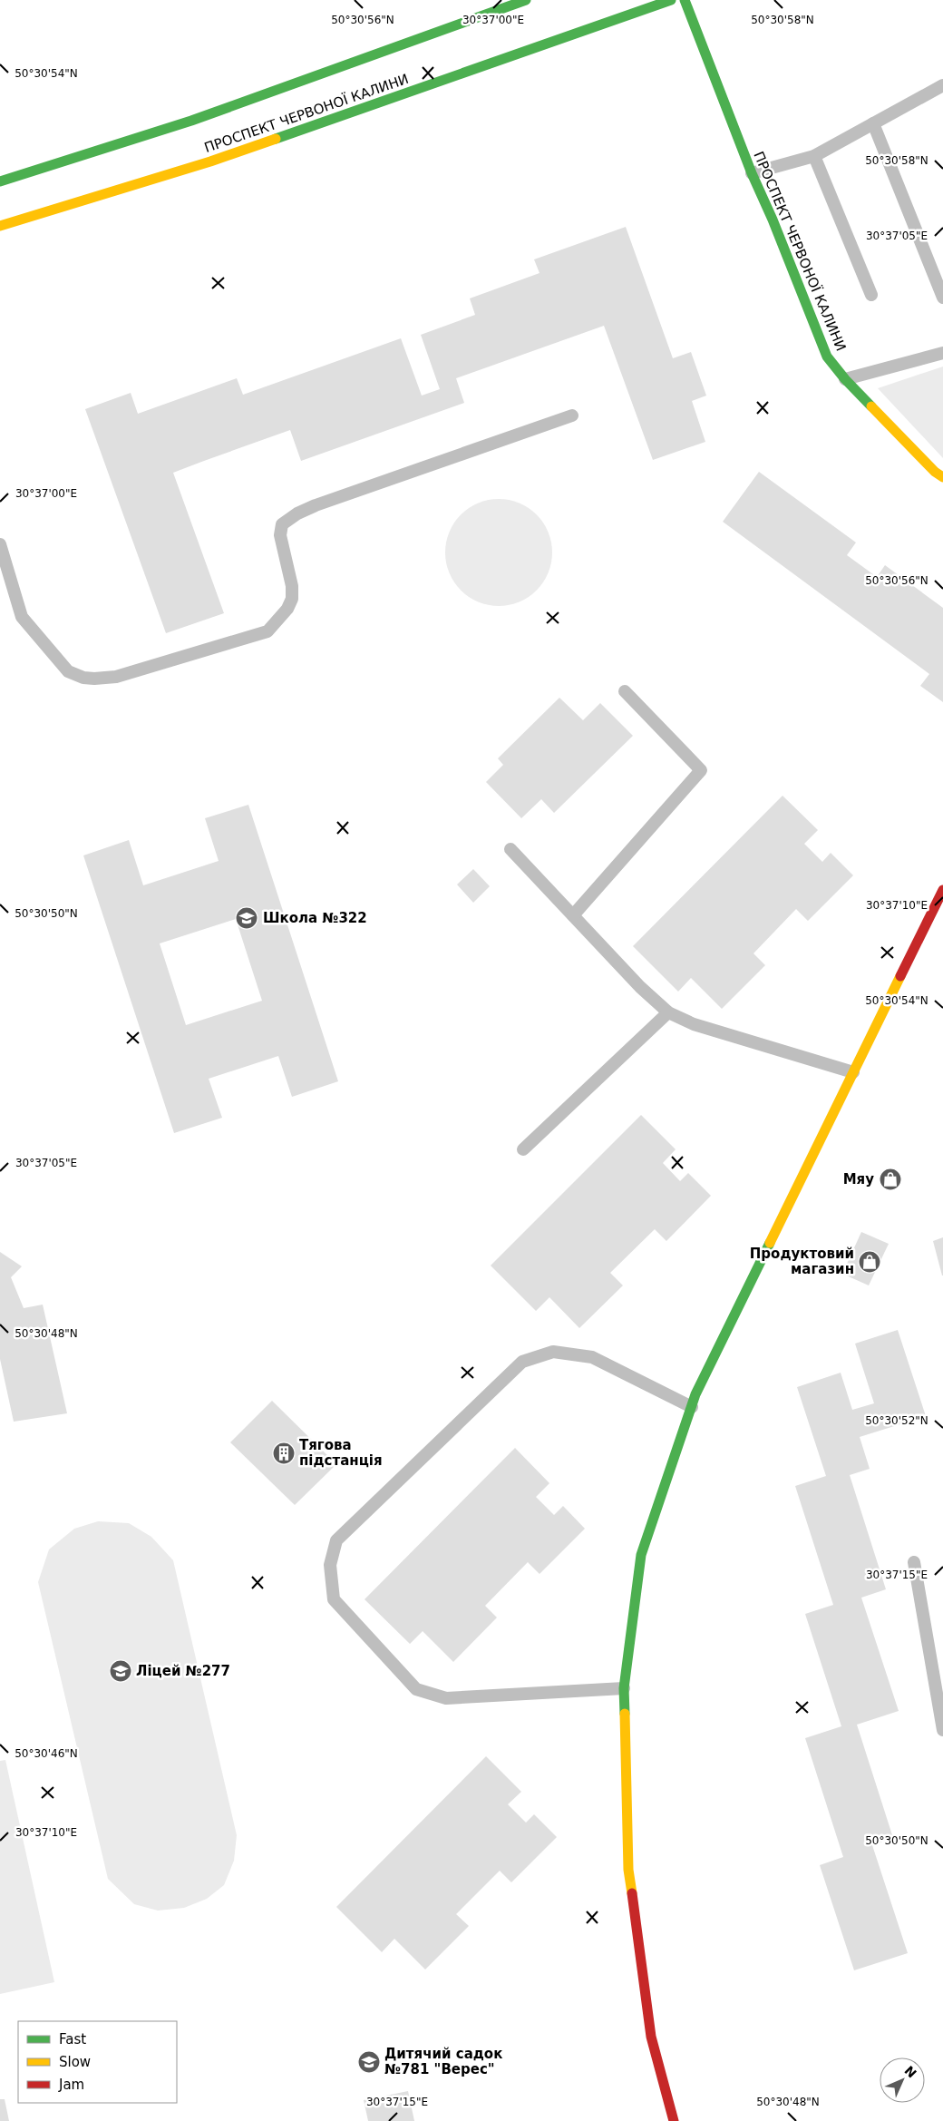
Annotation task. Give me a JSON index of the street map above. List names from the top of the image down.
{
  "streets": {
    "street": ["ПРОСПЕКТ ЧЕРВОНОЇ КАЛИНИ"]
  },
  "places": {
    "school or university": ["Школа №322", "Ліцей №277", "Дитячий садок №781 \"Верес\""],
    "shop": ["Мяу", "Продуктовий магазин"],
    "building": ["Тягова пiдстанцiя"]
  },
  "legend": ["Fast", "Slow", "Jam"],
  "north": "top right",
  "coordinates": [
    "50°30'56\"N",
    "30°37'00\"E",
    "50°30'58\"N",
    "50°30'54\"N",
    "30°37'05\"E",
    "30°37'10\"E",
    "50°30'50\"N",
    "50°30'48\"N",
    "50°30'52\"N",
    "30°37'15\"E",
    "50°30'46\"N"
  ]
}
